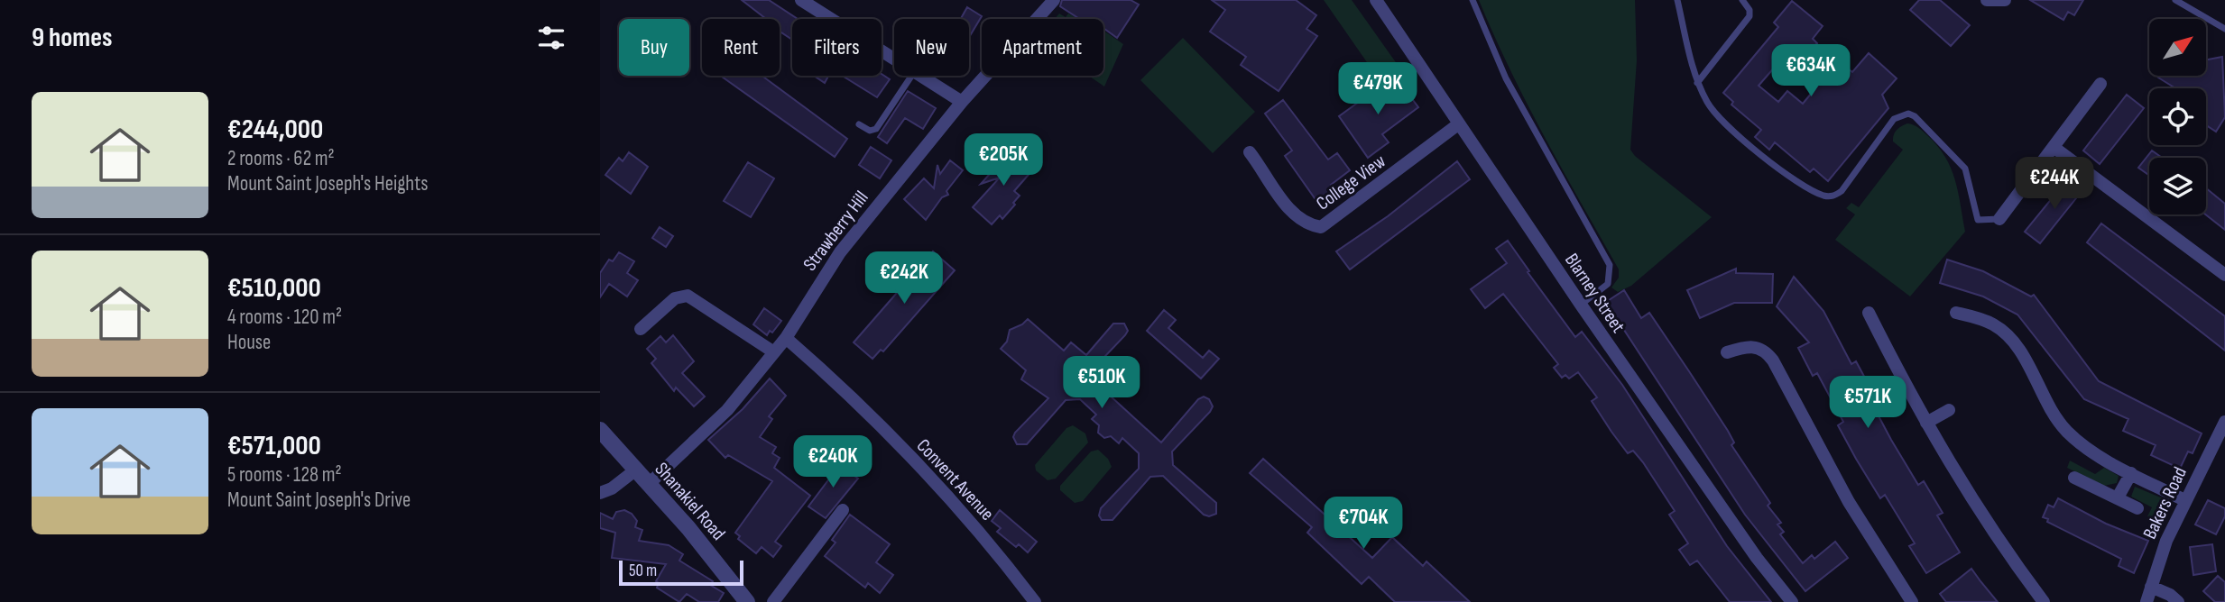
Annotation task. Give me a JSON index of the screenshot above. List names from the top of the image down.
{
  "streets": {
    "street": [
      "College View",
      "Strawberry Hill",
      "Blarney Street",
      "Convent Avenue",
      "Shanakiel Road",
      "Bakers Road"
    ]
  },
  "crossings": [
    ["College View", "Blarney Street"],
    ["Strawberry Hill", "Convent Avenue"],
    ["Strawberry Hill", "Shanakiel Road"]
  ],
  "scale_bar": "50 m",
  "north": "top right",
  "page": {
    "heading": "9 homes",
    "chip": [
      "Buy",
      "Rent",
      "Filters",
      "New",
      "Apartment"
    ],
    "price": [
      "€634K",
      "€479K",
      "€205K",
      "€244K",
      "€242K",
      "€510K",
      "€571K",
      "€240K",
      "€704K"
    ],
    "list": [
      {
        "name": "€244,000",
        "note": "2 rooms · 62 m² · Mount Saint Joseph's Heights"
      },
      {
        "name": "€510,000",
        "note": "4 rooms · 120 m² · House"
      },
      {
        "name": "€571,000",
        "note": "5 rooms · 128 m² · Mount Saint Joseph's Drive"
      }
    ],
    "scale": "50 m"
  }
}
